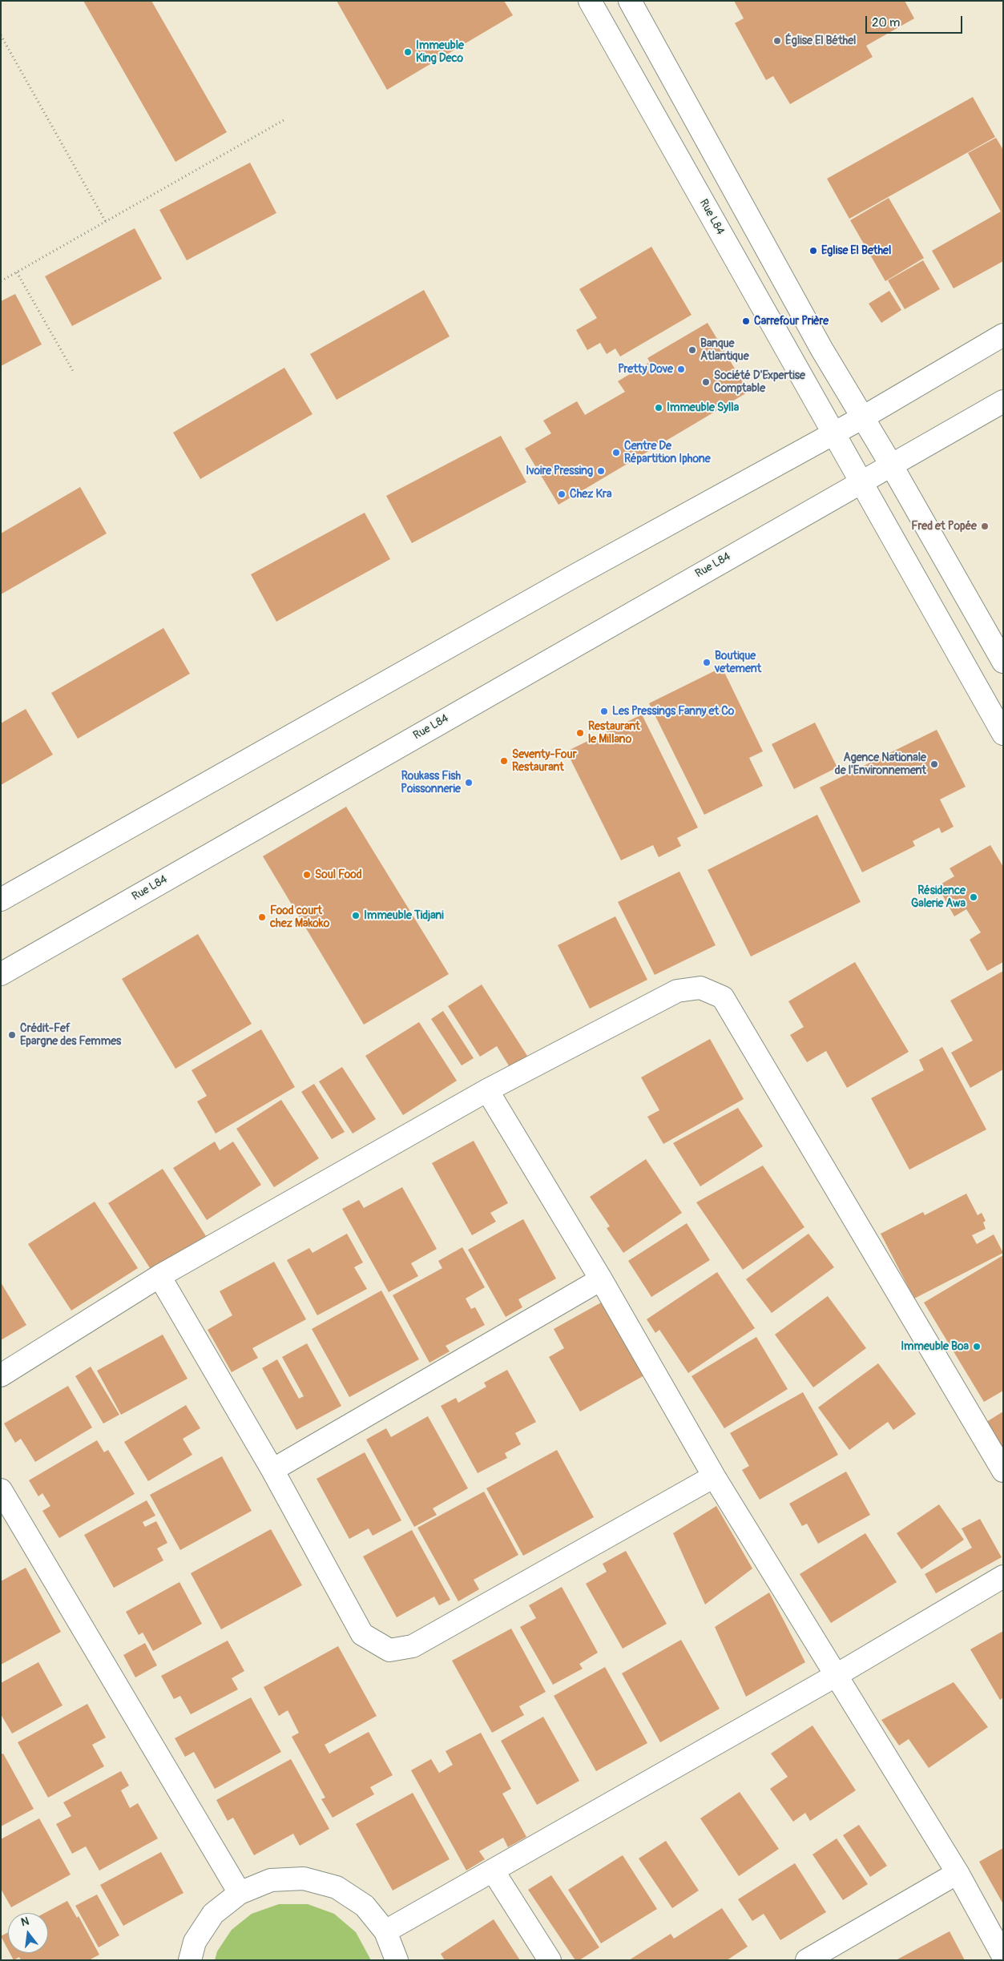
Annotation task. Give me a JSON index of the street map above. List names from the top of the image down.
{
  "streets": {
    "street": ["Rue L84"]
  },
  "places": [
    "Église El Béthel",
    "Immeuble King Deco",
    "Eglise El Bethel",
    "Carrefour Prière",
    "Banque Atlantique",
    "Pretty Dove",
    "Société D'Expertise Comptable",
    "Immeuble Sylla",
    "Centre De Répartition Iphone",
    "Ivoire Pressing",
    "Chez Kra",
    "Fred et Popée",
    "Boutique vetement",
    "Les Pressings Fanny et Co",
    "Restaurant le Millano",
    "Seventy-Four Restaurant",
    "Agence Nationale de l'Environnement",
    "Roukass Fish Poissonnerie",
    "Soul Food",
    "Résidence Galerie Awa",
    "Immeuble Tidjani",
    "Food court chez Makoko",
    "Crédit-Fef Epargne des Femmes",
    "Immeuble Boa"
  ],
  "scale_bar": "20 m",
  "north": "top"
}
